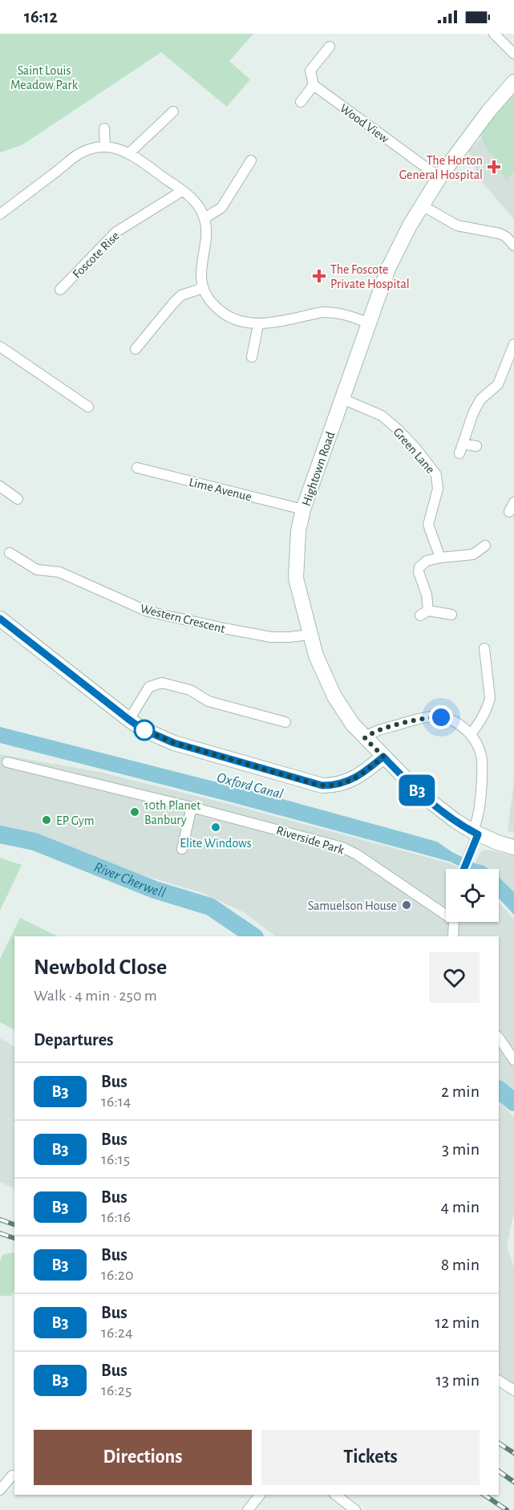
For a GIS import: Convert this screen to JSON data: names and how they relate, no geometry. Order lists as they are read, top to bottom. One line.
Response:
{"streets":{"street":["Wood View","Foscote Rise","Green Lane","Hightown Road","Lime Avenue","Western Crescent","Riverside Park"]},"crossings":[["Wood View","Hightown Road"],["Green Lane","Hightown Road"],["Hightown Road","Lime Avenue"],["Hightown Road","Western Crescent"]],"water":["Oxford Canal","River Cherwell"],"parks":["Saint Louis Meadow Park"],"places":{"health":["The Horton General Hospital","The Foscote Private Hospital"],"other":["10th Planet Banbury","EP Gym","Elite Windows","Samuelson House"]},"lines":["bus line B3"],"page":{"status":"16:12","on_map":"B3","heading":[["Newbold Close","Walk · 4 min · 250 m"],"Departures"],"list":[{"mark":"B3","name":"Bus","note":"16:14","value":"2 min"},{"mark":"B3","name":"Bus","note":"16:15","value":"3 min"},{"mark":"B3","name":"Bus","note":"16:16","value":"4 min"},{"mark":"B3","name":"Bus","note":"16:20","value":"8 min"},{"mark":"B3","name":"Bus","note":"16:24","value":"12 min"},{"mark":"B3","name":"Bus","note":"16:25","value":"13 min"}],"buttons":["Directions","Tickets"]}}
